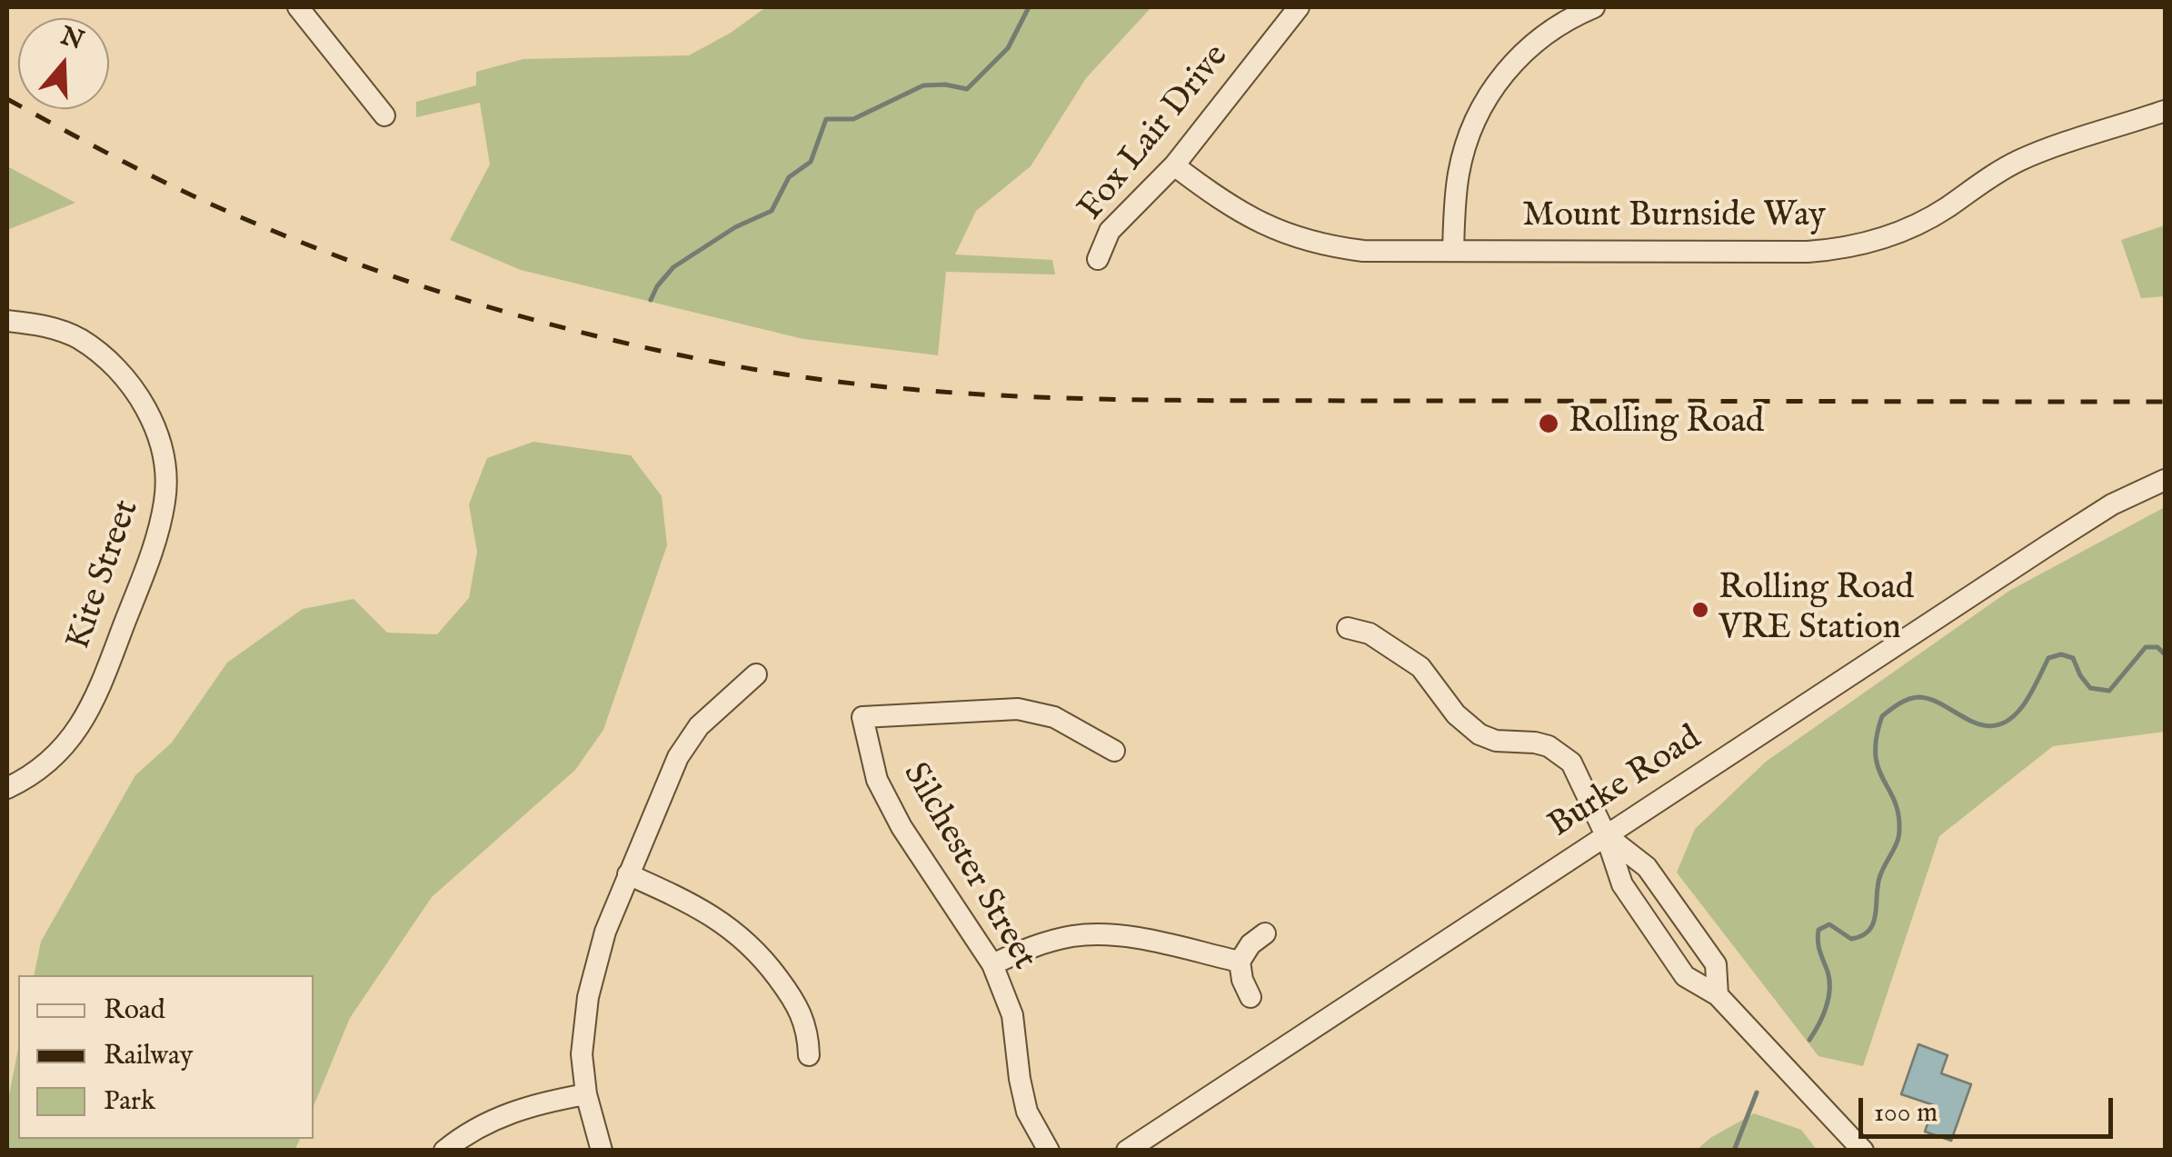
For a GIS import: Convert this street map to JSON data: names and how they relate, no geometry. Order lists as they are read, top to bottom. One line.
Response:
{"streets":{"street":["Fox Lair Drive","Mount Burnside Way","Kite Street","Burke Road","Silchester Street"]},"crossings":[["Fox Lair Drive","Mount Burnside Way"]],"places":["Rolling Road","Rolling Road VRE Station"],"legend":["Road","Railway","Park"],"scale_bar":"100 m","north":"top"}
